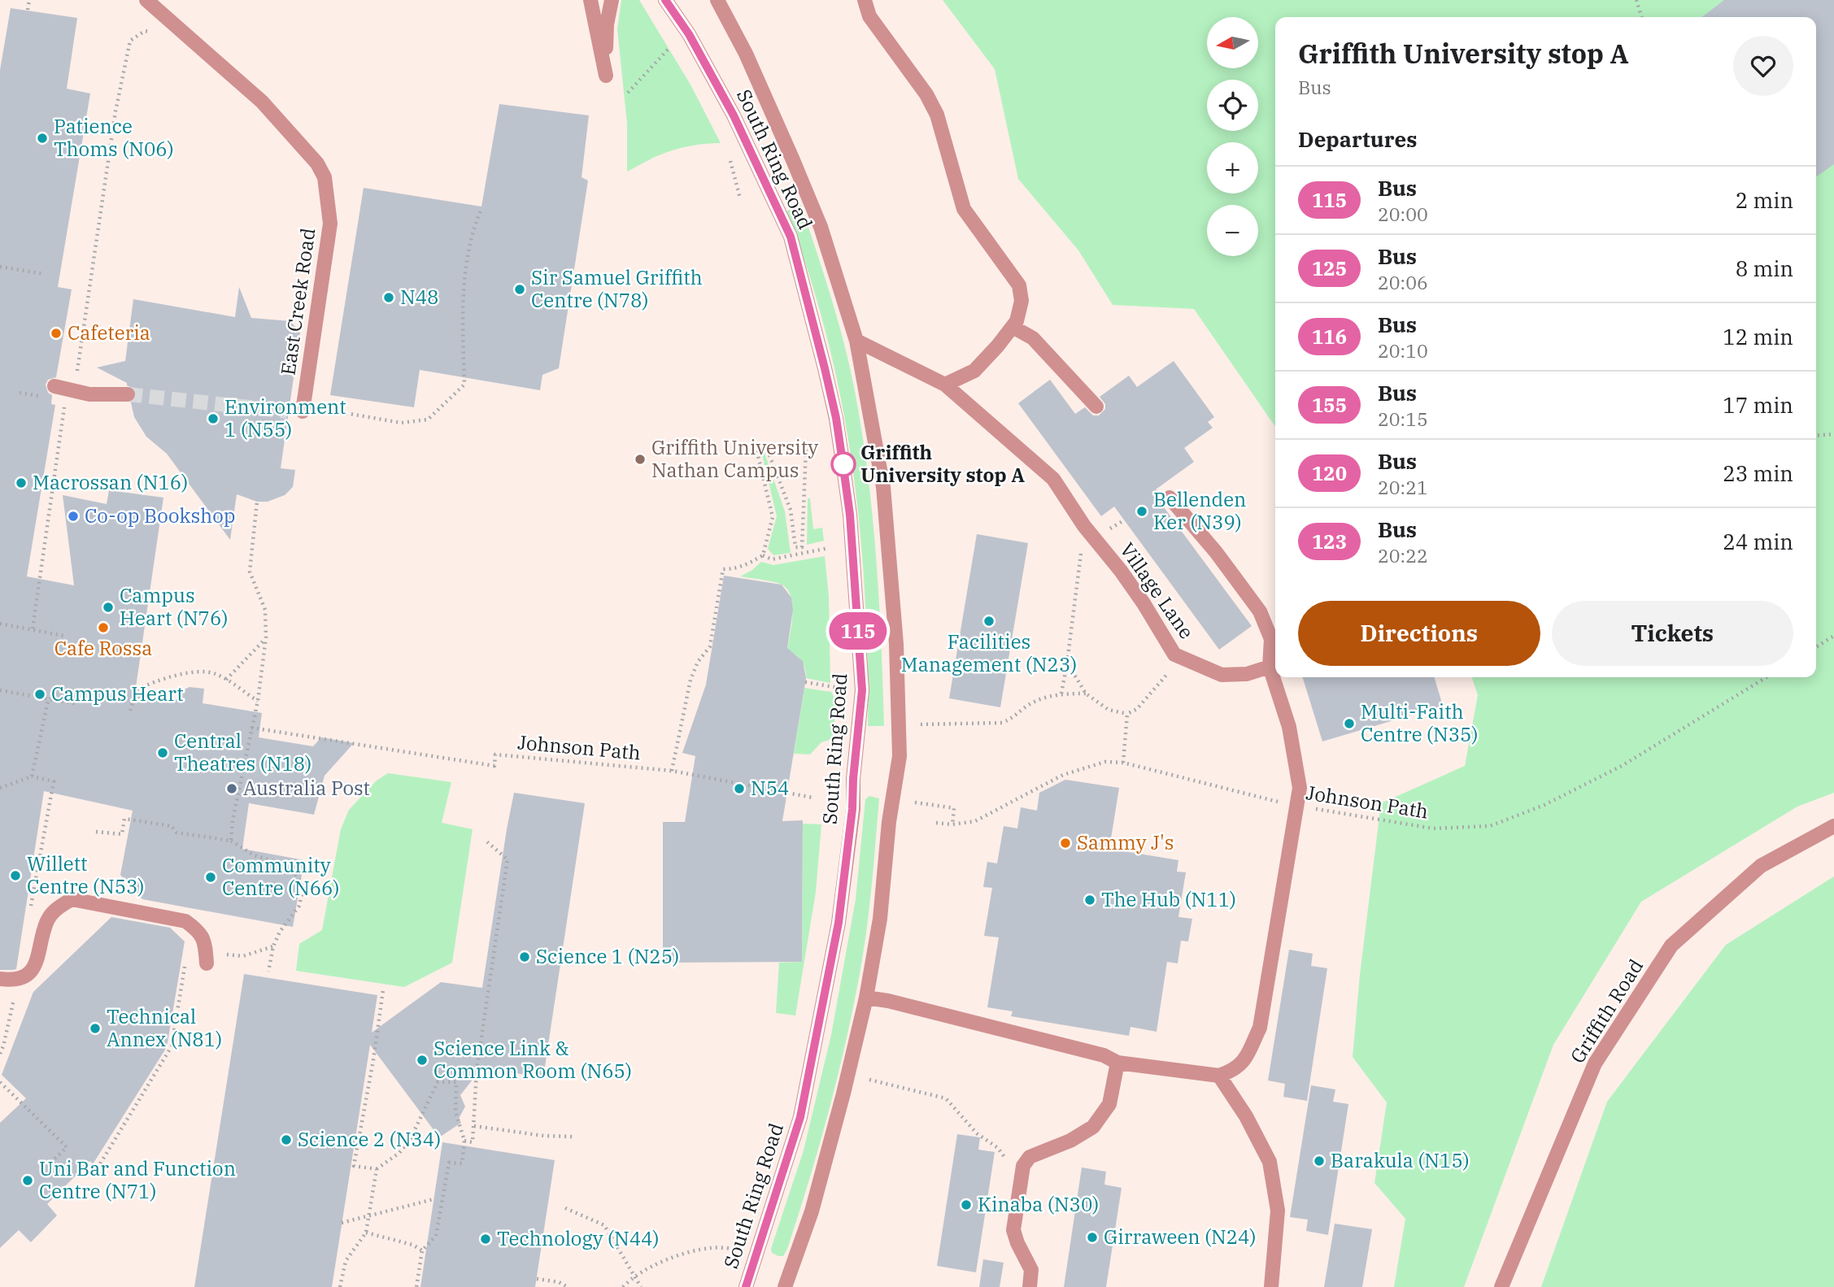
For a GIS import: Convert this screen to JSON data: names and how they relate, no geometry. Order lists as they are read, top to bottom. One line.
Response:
{"streets":{"street":["South Ring Road","East Creek Road","Village Lane","Griffith Road"],"path":["Johnson Path"]},"crossings":[["South Ring Road","Village Lane"]],"places":["Patience Thoms (N06)","Sir Samuel Griffith Centre (N78)","N48","Cafeteria","Environment 1 (N55)","Griffith University Nathan Campus","Griffith University stop A","Macrossan (N16)","Bellenden Ker (N39)","Co-op Bookshop","Campus Heart (N76)","Facilities Management (N23)","Cafe Rossa","Campus Heart","Multi-Faith Centre (N35)","Central Theatres (N18)","Australia Post","N54","Sammy J's","Willett Centre (N53)","Community Centre (N66)","The Hub (N11)","Science 1 (N25)","Technical Annex (N81)","Science Link & Common Room (N65)","Science 2 (N34)","Barakula (N15)","Uni Bar and Function Centre (N71)","Kinaba (N30)","Girraween (N24)","Technology (N44)"],"lines":["bus line 115"],"north":"left","page":{"on_map":"115","map_buttons":["+","−"],"heading":[["Griffith University stop A","Bus"],"Departures"],"list":[{"mark":"115","name":"Bus","note":"20:00","value":"2 min"},{"mark":"125","name":"Bus","note":"20:06","value":"8 min"},{"mark":"116","name":"Bus","note":"20:10","value":"12 min"},{"mark":"155","name":"Bus","note":"20:15","value":"17 min"},{"mark":"120","name":"Bus","note":"20:21","value":"23 min"},{"mark":"123","name":"Bus","note":"20:22","value":"24 min"}],"buttons":["Directions","Tickets"]}}
